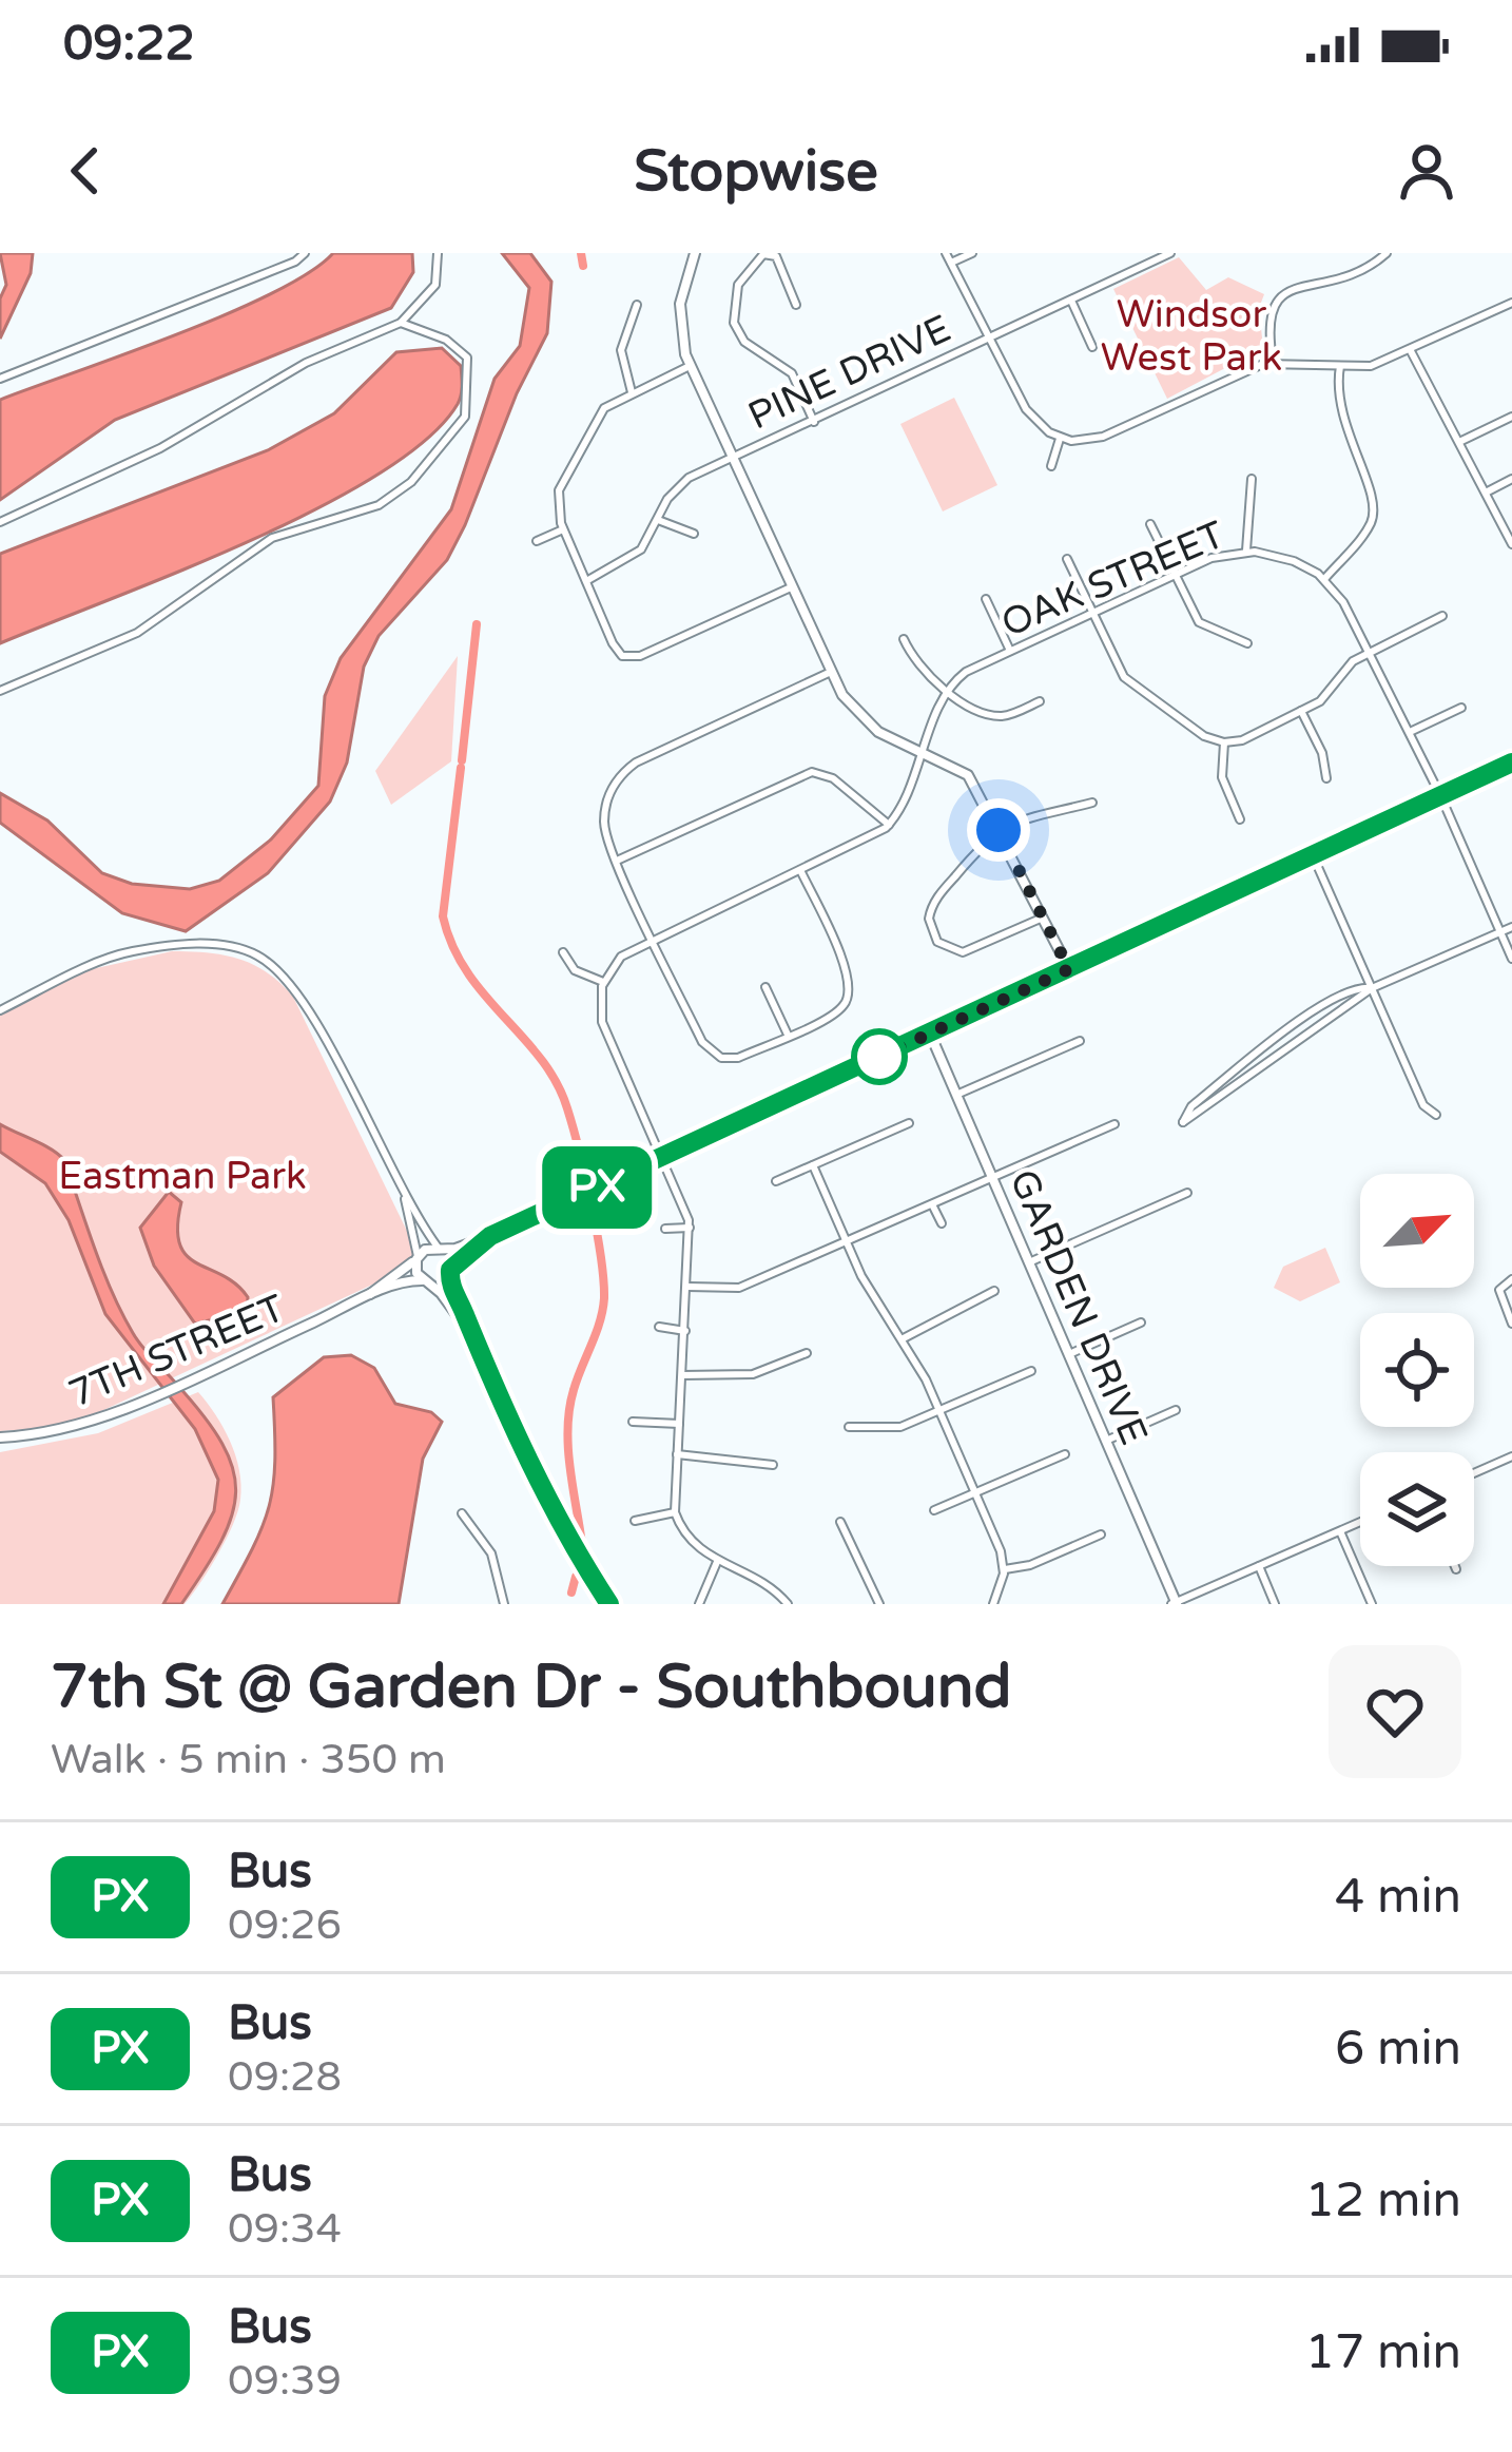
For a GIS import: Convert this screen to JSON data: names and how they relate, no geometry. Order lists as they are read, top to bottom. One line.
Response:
{"streets":{"street":["PINE DRIVE","OAK STREET","GARDEN DRIVE","7TH STREET"]},"parks":["Windsor West Park","Eastman Park"],"lines":["bus line PX"],"north":"top right","page":{"status":"09:22","header":"Stopwise","on_map":"PX","heading":["7th St @ Garden Dr - Southbound","Walk · 5 min · 350 m"],"list":[{"mark":"PX","name":"Bus","note":"09:26","value":"4 min"},{"mark":"PX","name":"Bus","note":"09:28","value":"6 min"},{"mark":"PX","name":"Bus","note":"09:34","value":"12 min"},{"mark":"PX","name":"Bus","note":"09:39","value":"17 min"}]}}
